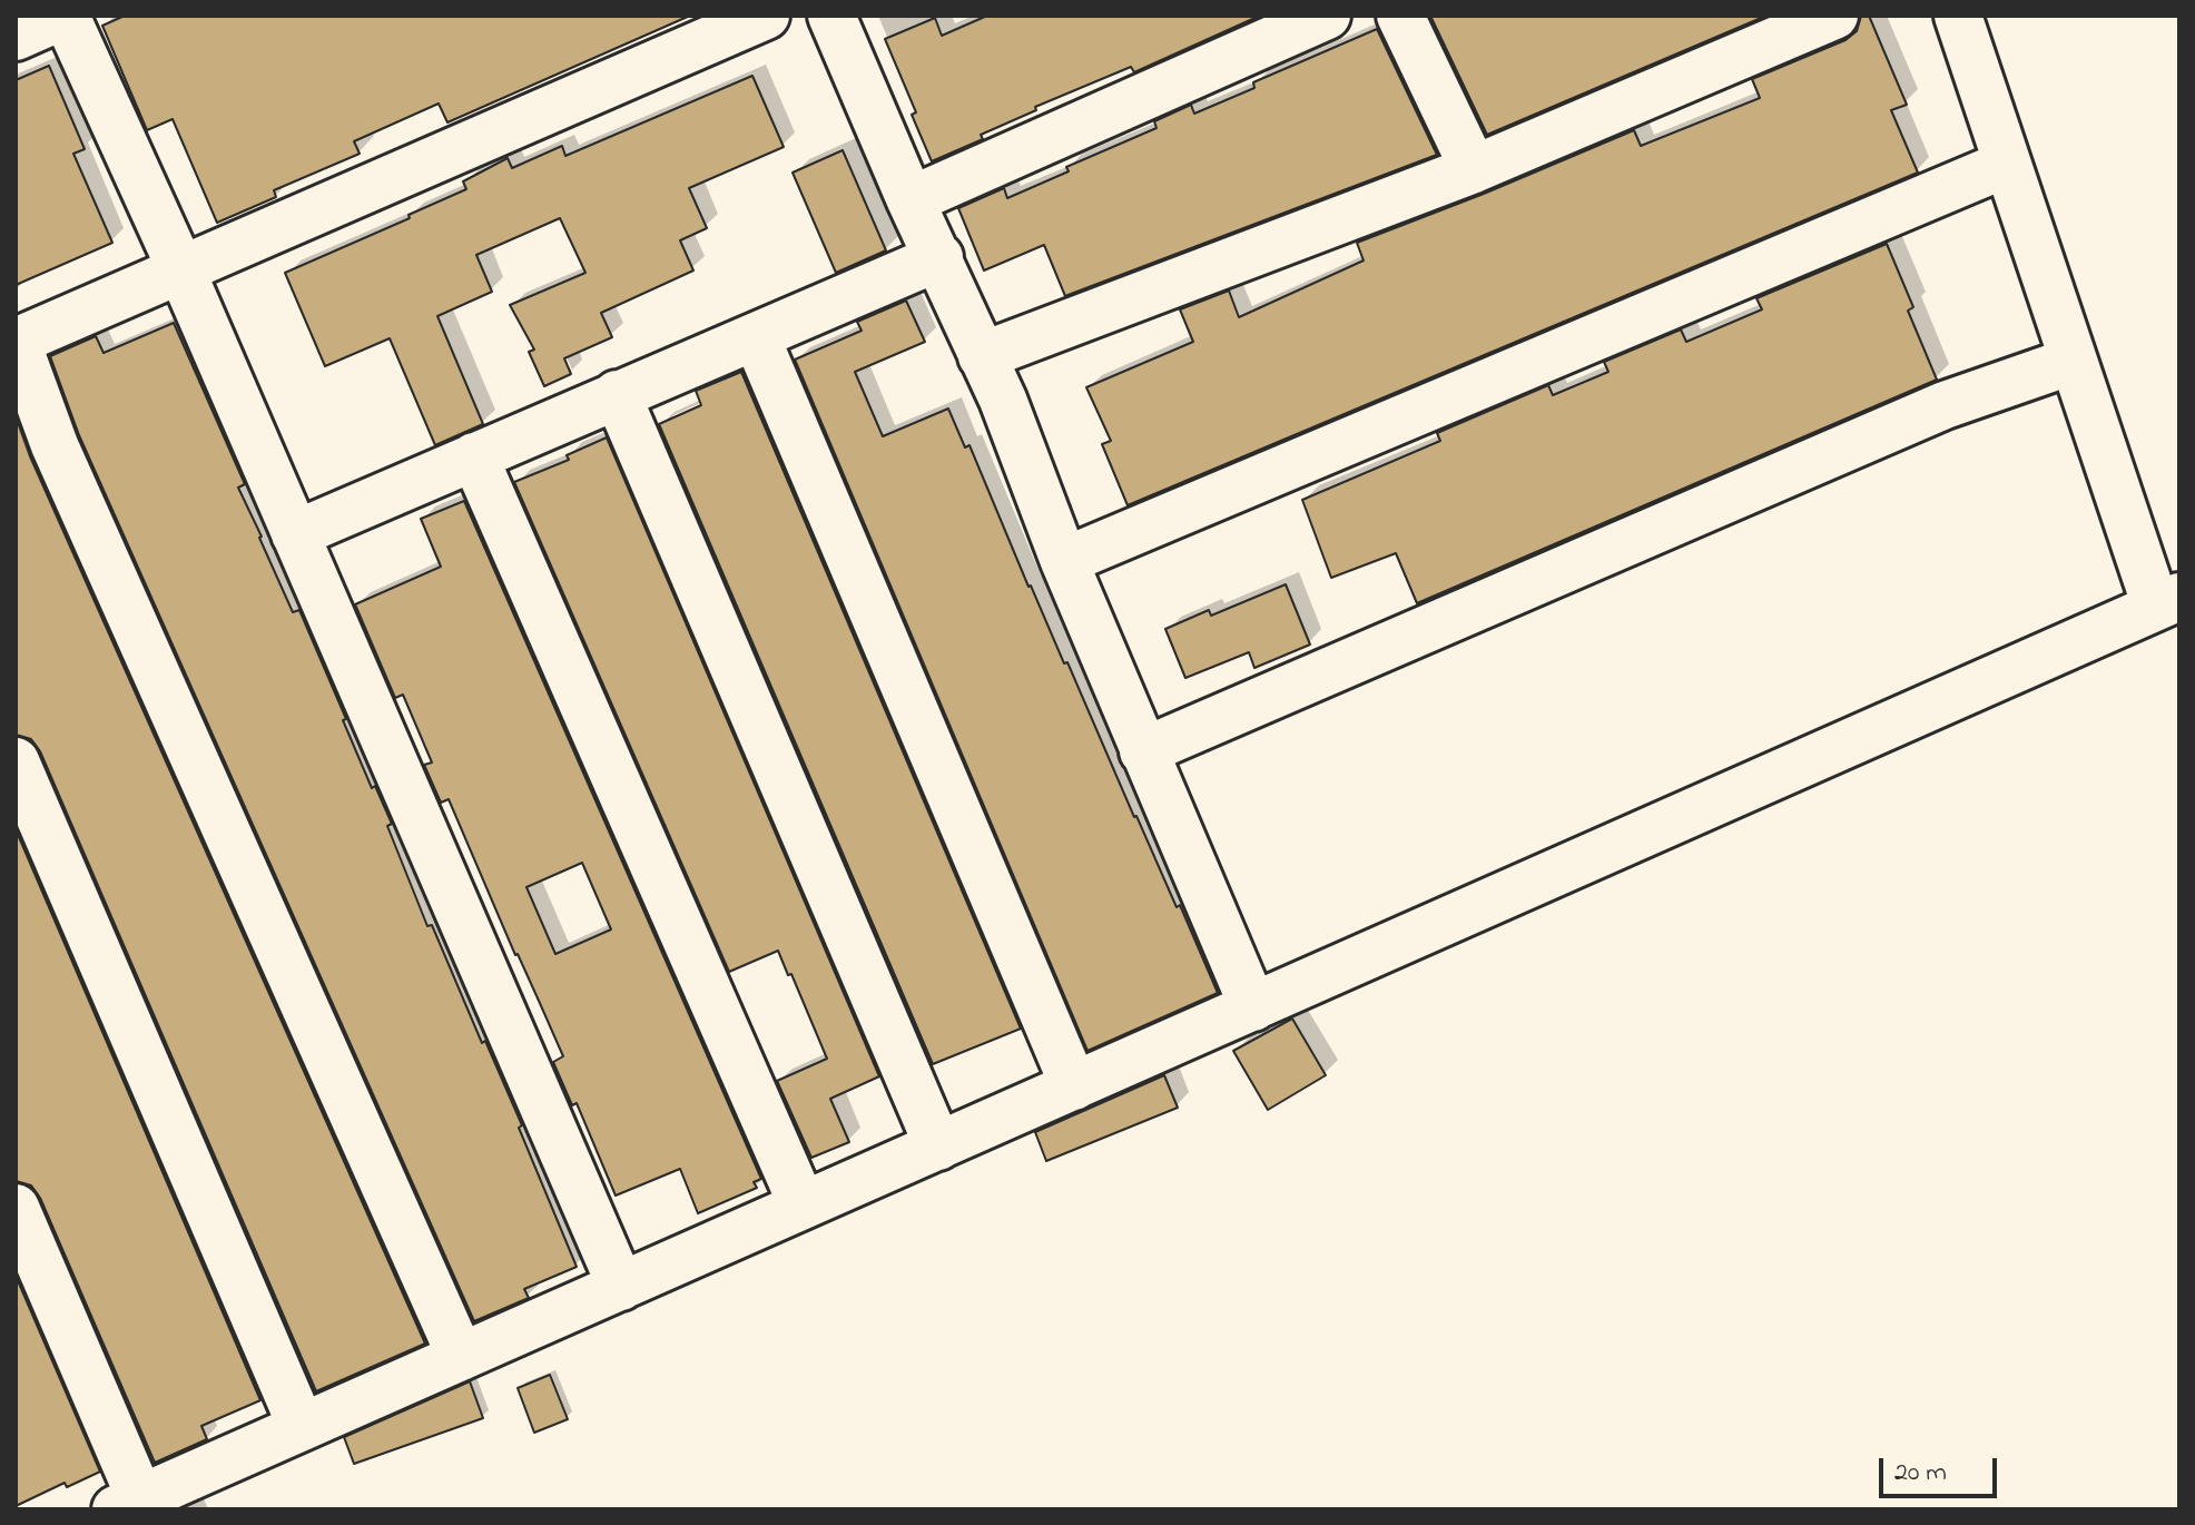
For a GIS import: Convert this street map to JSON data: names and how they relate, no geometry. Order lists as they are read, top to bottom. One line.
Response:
{"scale_bar":"20 m"}
